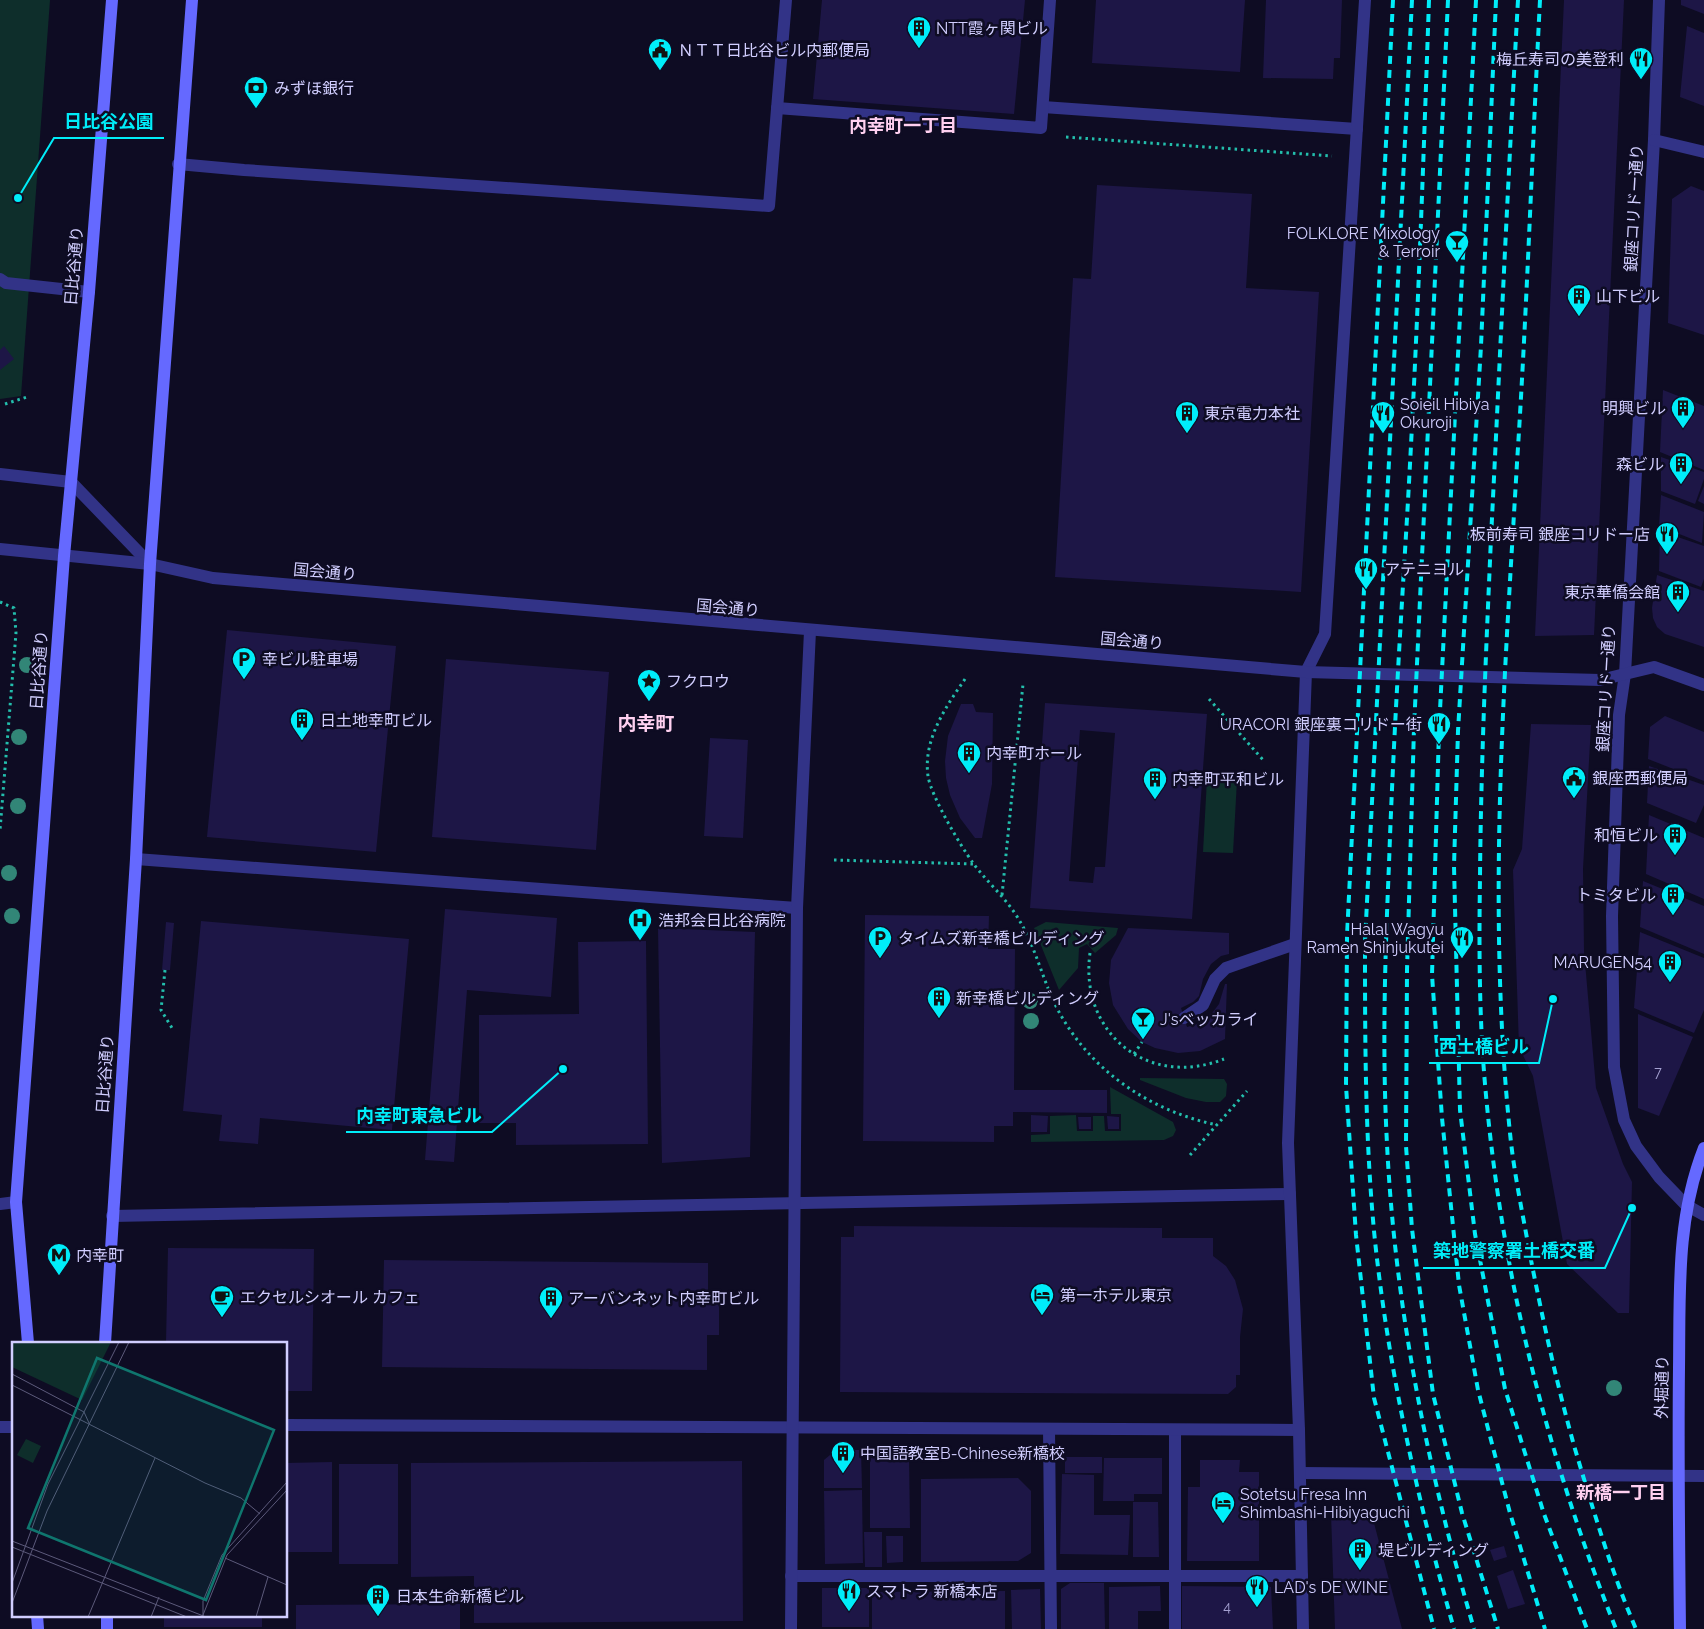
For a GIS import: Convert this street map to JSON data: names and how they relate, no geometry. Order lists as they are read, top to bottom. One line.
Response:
{"streets":{"main road":["日比谷通り","外堀通り"],"street":["銀座コリドー通り","国会通り"]},"crossings":[["銀座コリドー通り","国会通り"],["銀座コリドー通り","外堀通り"],["日比谷通り","国会通り"]],"districts":["内幸町一丁目","内幸町","新橋一丁目"],"places":{"building":["NTT霞ヶ関ビル","山下ビル","明興ビル","東京電力本社","森ビル","東京華僑会館","日土地幸町ビル","内幸町ホール","内幸町平和ビル","和恒ビル","トミタビル","MARUGEN54","新幸橋ビルディング","アーバンネット内幸町ビル","中国語教室B-Chinese新橋校","堤ビルディング","日本生命新橋ビル"],"public building":["ＮＴＴ日比谷ビル内郵便局","銀座西郵便局"],"restaurant":["梅丘寿司の美登利","Soieil Hibiya Okuroji","板前寿司 銀座コリドー店","アテニヨル","URACORI 銀座裏コリドー街","Halal Wagyu Ramen Shinjukutei","LAD's DE WINE","スマトラ 新橋本店"],"bank":["みずほ銀行"],"other":["日比谷公園","西土橋ビル","内幸町東急ビル","築地警察署土橋交番"],"bar":["FOLKLORE Mixology & Terroir","J'sベッカライ"],"parking":["幸ビル駐車場","タイムズ新幸橋ビルディング"],"place":["フクロウ"],"hospital":["浩邦会日比谷病院"],"metro station":["内幸町"],"hotel":["第一ホテル東京","Sotetsu Fresa Inn Shimbashi-Hibiyaguchi"],"cafe":["エクセルシオール カフェ"]},"house_numbers":["7","4"]}
